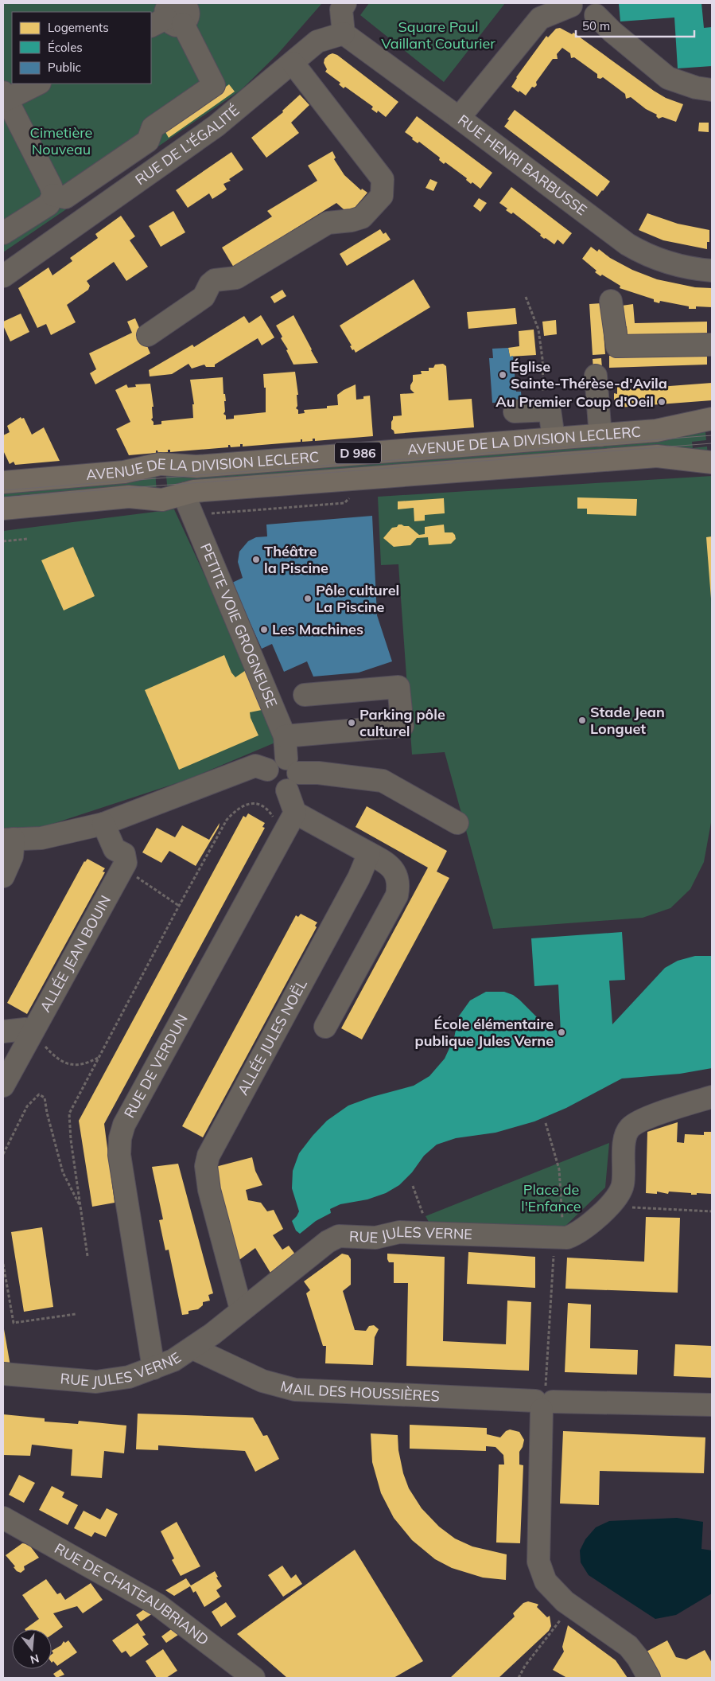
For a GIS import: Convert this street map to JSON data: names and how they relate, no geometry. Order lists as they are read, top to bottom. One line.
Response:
{"streets":{"main road":["AVENUE DE LA DIVISION LECLERC","D 986"],"street":["RUE DE L'ÉGALITÉ","RUE HENRI BARBUSSE","PETITE VOIE GROGNEUSE","ALLÉE JEAN BOUIN","ALLÉE JULES NOËL","RUE DE VERDUN","RUE JULES VERNE","MAIL DES HOUSSIÈRES","RUE DE CHATEAUBRIAND"]},"crossings":[["RUE DE L'ÉGALITÉ","RUE HENRI BARBUSSE"],["AVENUE DE LA DIVISION LECLERC","PETITE VOIE GROGNEUSE"],["ALLÉE JULES NOËL","RUE JULES VERNE"],["RUE DE VERDUN","RUE JULES VERNE"],["RUE JULES VERNE","MAIL DES HOUSSIÈRES"]],"parks":["Square Paul Vaillant Couturier","Cimetière Nouveau","Place de l'Enfance"],"places":["Église Sainte-Thérèse-d'Avila","Au Premier Coup d'Oeil","Théâtre la Piscine","Pôle culturel La Piscine","Les Machines","Stade Jean Longuet","Parking pôle culturel","École élémentaire publique Jules Verne"],"legend":["Logements","Écoles","Public"],"scale_bar":"50 m","north":"bottom"}
